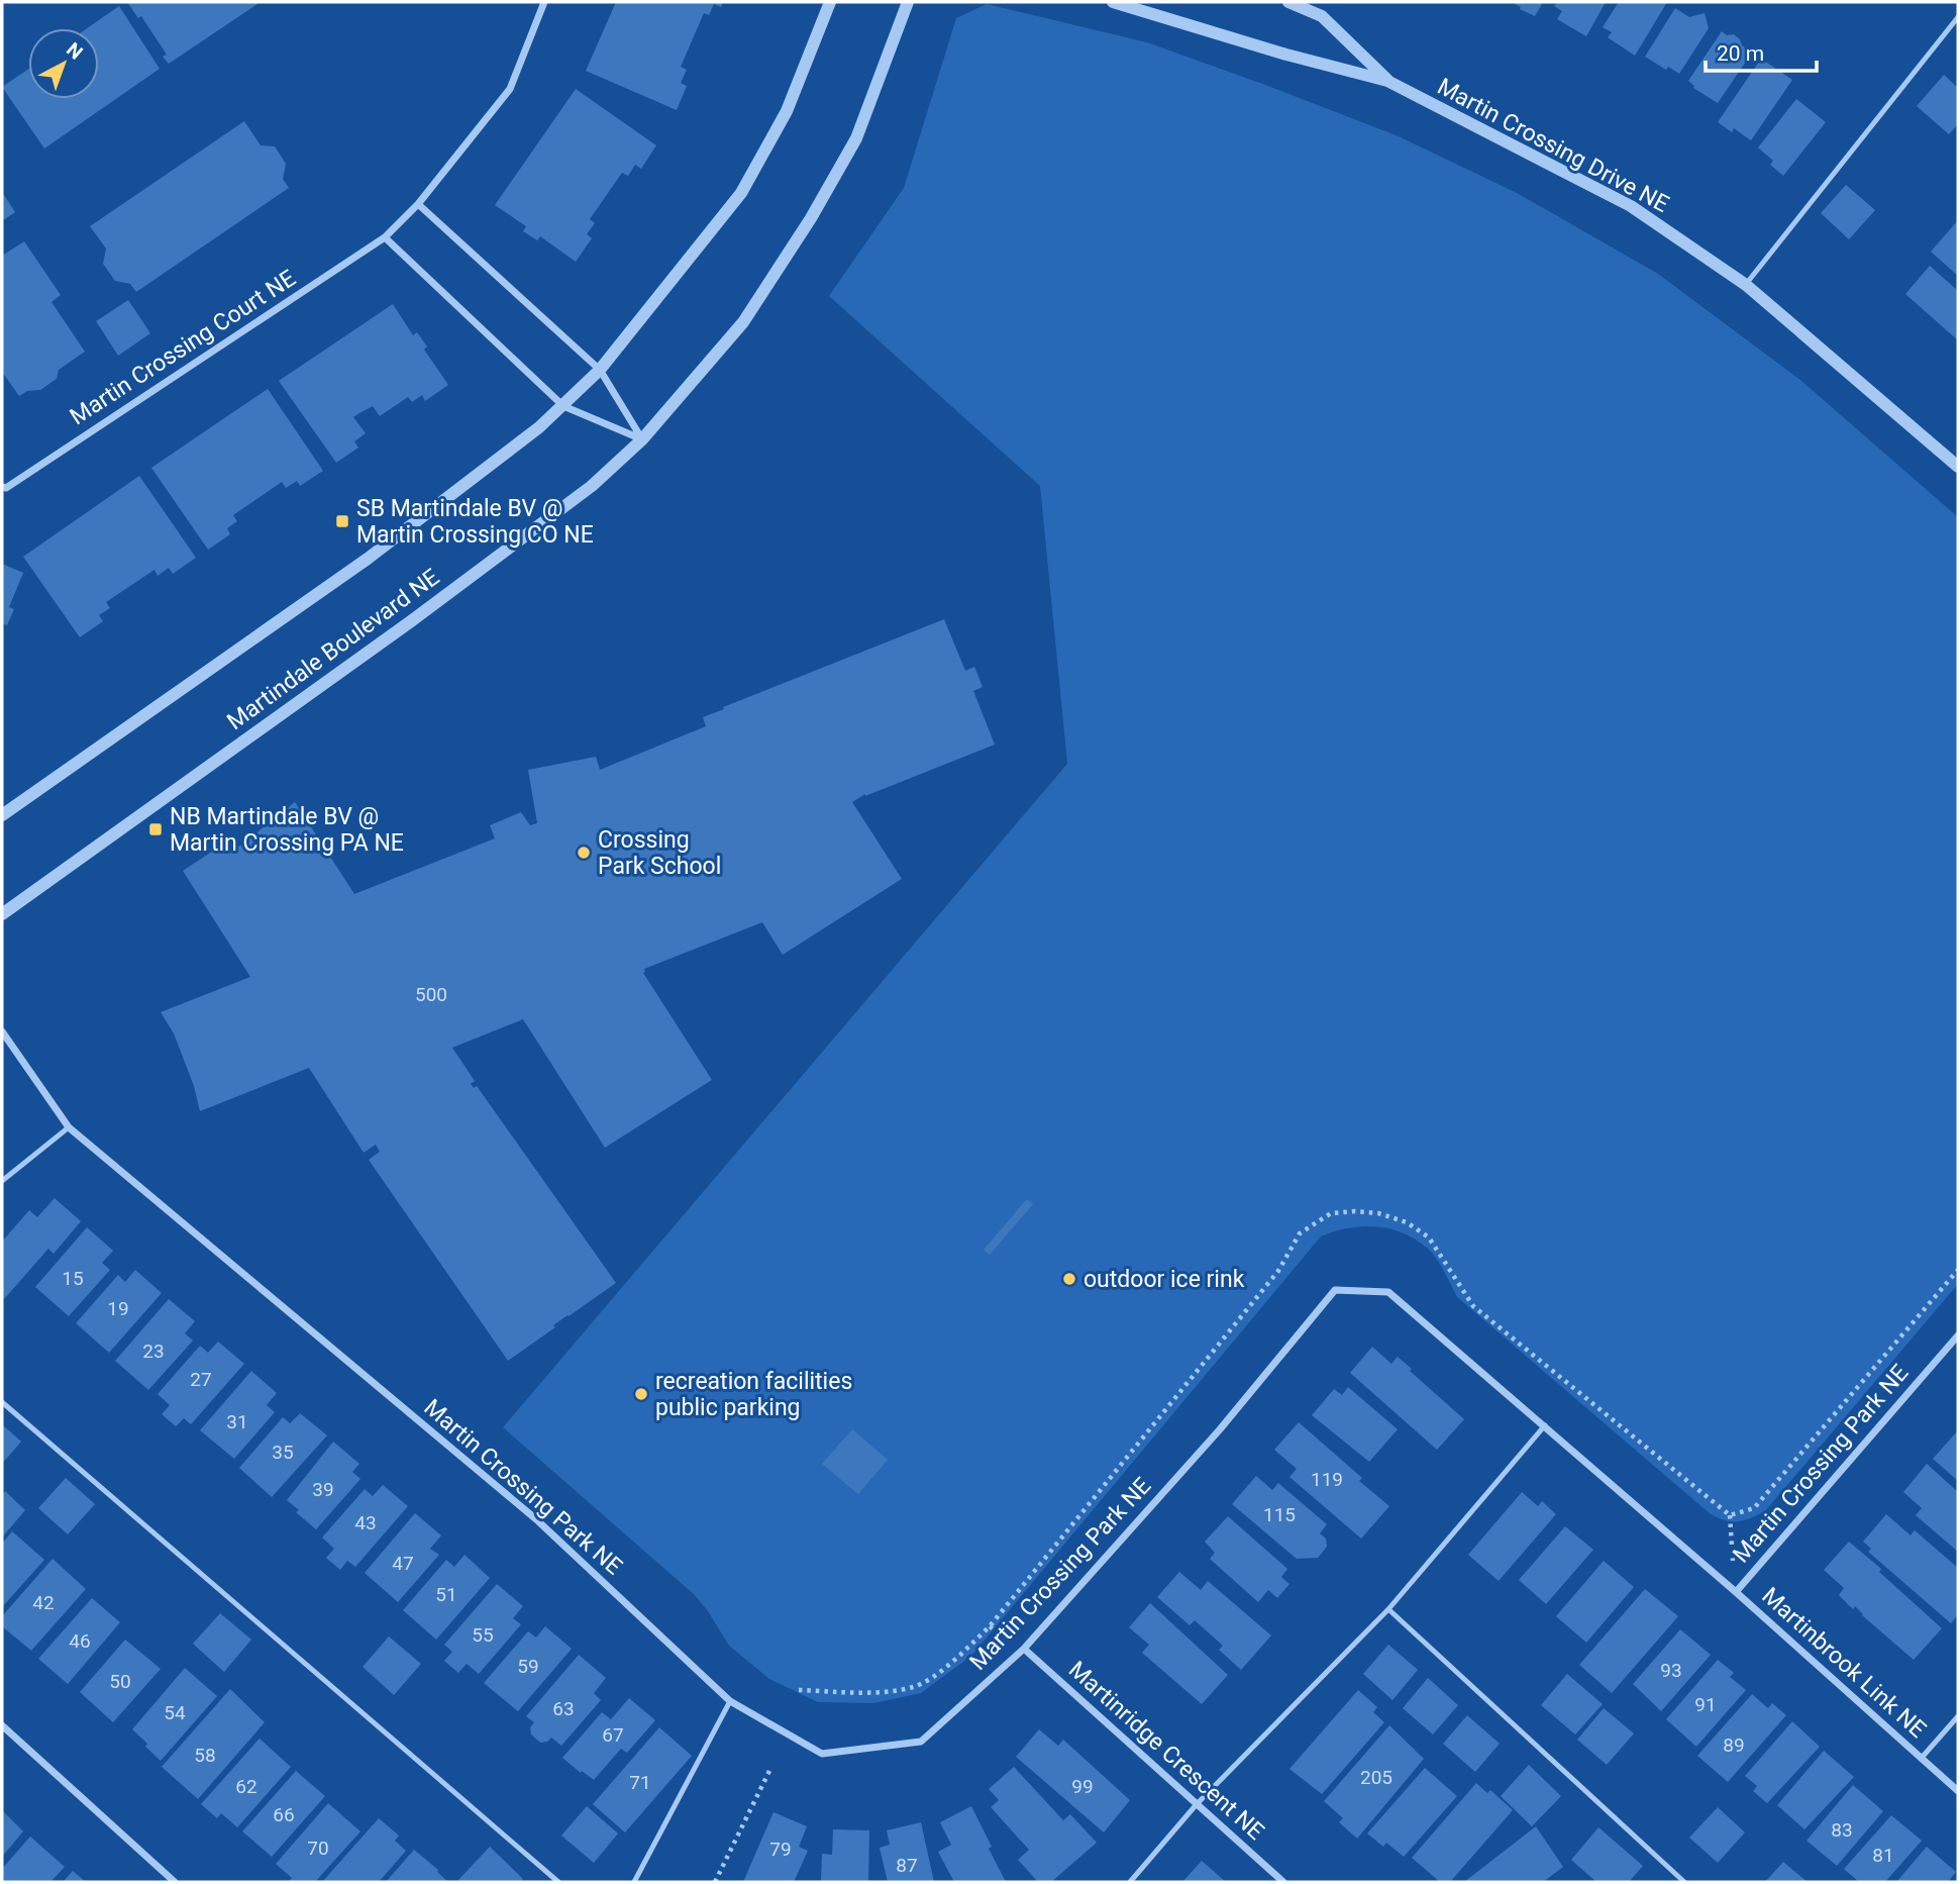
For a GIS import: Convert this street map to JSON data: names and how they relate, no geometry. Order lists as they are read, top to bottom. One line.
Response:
{"streets":{"street":["Martin Crossing Drive NE","Martin Crossing Court NE","Martindale Boulevard NE","Martin Crossing Park NE","Martinbrook Link NE","Martinridge Crescent NE"]},"crossings":[["Martin Crossing Park NE","Martinbrook Link NE"],["Martin Crossing Park NE","Martinridge Crescent NE"]],"places":{"transit":["SB Martindale BV @ Martin Crossing CO NE","NB Martindale BV @ Martin Crossing PA NE"],"other":["Crossing Park School","outdoor ice rink","recreation facilities public parking"]},"house_numbers":["500","15","19","23","27","31","35","119","39","115","43","47","51","42","55","46","59","93","50","91","63","54","67","89","58","205","71","62","99","66","83","70","79","81","87"],"scale_bar":"20 m","north":"top right"}
